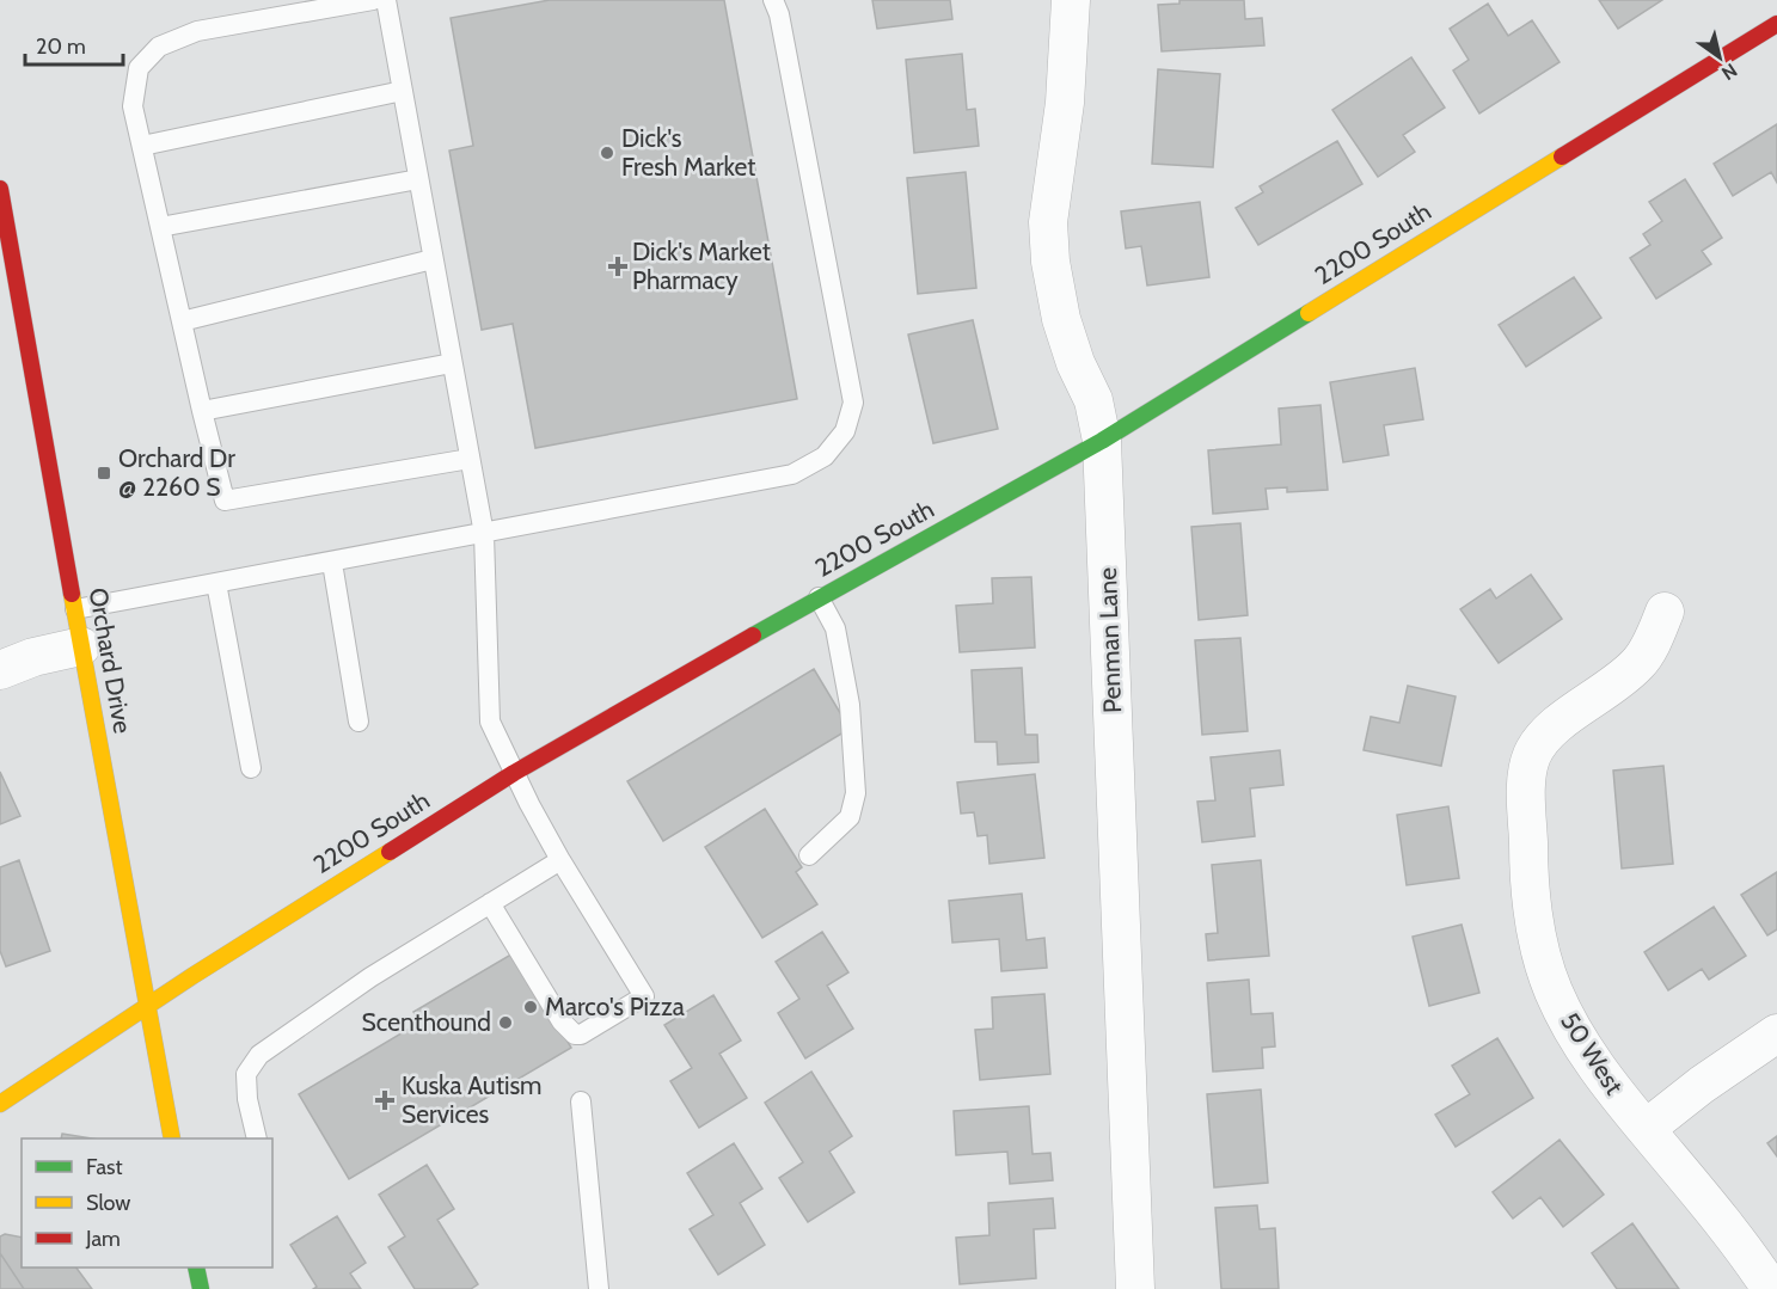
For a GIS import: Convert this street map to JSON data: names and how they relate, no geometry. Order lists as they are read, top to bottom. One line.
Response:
{"streets":{"street":["2200 South","Penman Lane","Orchard Drive","50 West"]},"crossings":[["2200 South","Penman Lane"],["2200 South","Orchard Drive"]],"places":{"other":["Dick's Fresh Market","Marco's Pizza","Scenthound"],"health":["Dick's Market Pharmacy","Kuska Autism Services"],"transit":["Orchard Dr @ 2260 S"]},"legend":["Fast","Slow","Jam"],"scale_bar":"20 m","north":"bottom right"}
